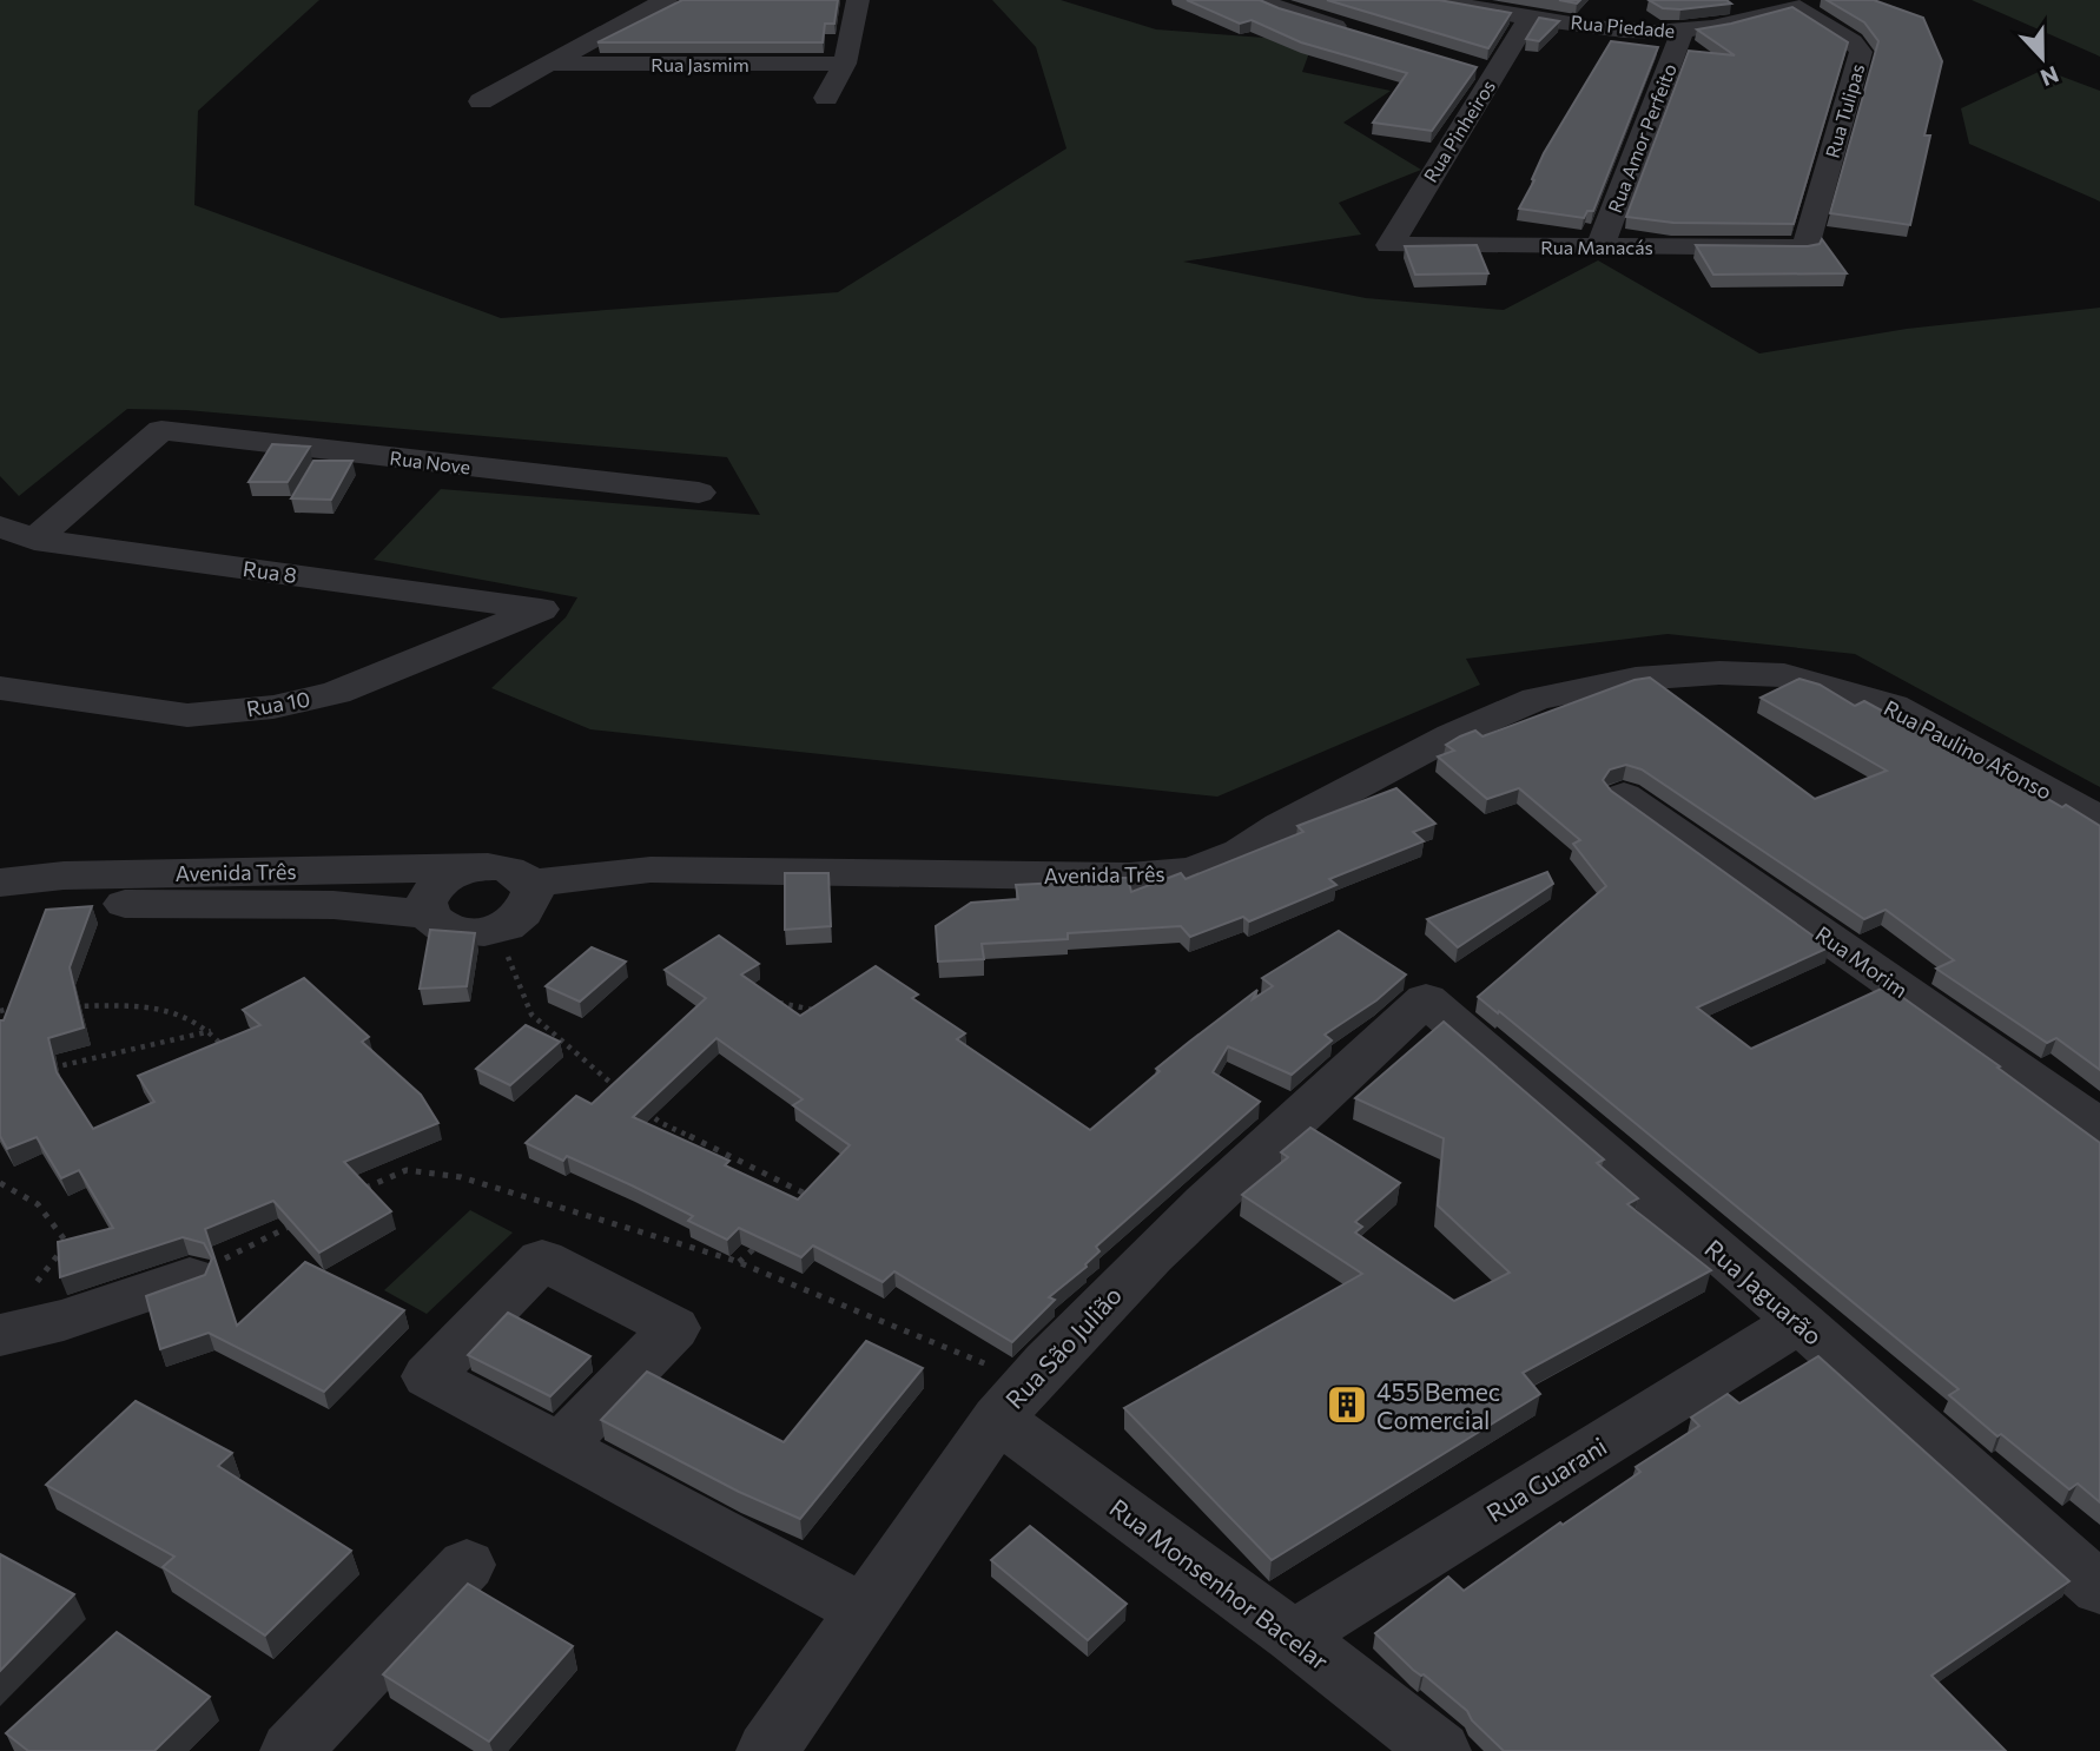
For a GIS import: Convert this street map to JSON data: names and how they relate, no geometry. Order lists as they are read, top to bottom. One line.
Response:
{"streets":{"street":["Rua Piedade","Rua Jasmim","Rua Tulipas","Rua Pinheiros","Rua Amor Perfeito","Rua Manacás","Rua Nove","Rua 8","Rua 10","Rua Paulino Afonso","Avenida Três","Rua Morim","Rua Jaguarão","Rua São Julião","Rua Guarani","Rua Monsenhor Bacelar"]},"crossings":[["Rua Piedade","Rua Tulipas"],["Rua Piedade","Rua Pinheiros"],["Rua Piedade","Rua Amor Perfeito"],["Rua Tulipas","Rua Manacás"],["Rua Pinheiros","Rua Manacás"],["Rua Amor Perfeito","Rua Manacás"],["Rua Nove","Rua 8"],["Rua 8","Rua 10"],["Rua Paulino Afonso","Avenida Três"],["Rua Jaguarão","Rua São Julião"],["Rua Jaguarão","Rua Guarani"],["Rua São Julião","Rua Monsenhor Bacelar"],["Rua Guarani","Rua Monsenhor Bacelar"]],"places":{"building":["455 Bemec Comercial"]},"north":"bottom"}
